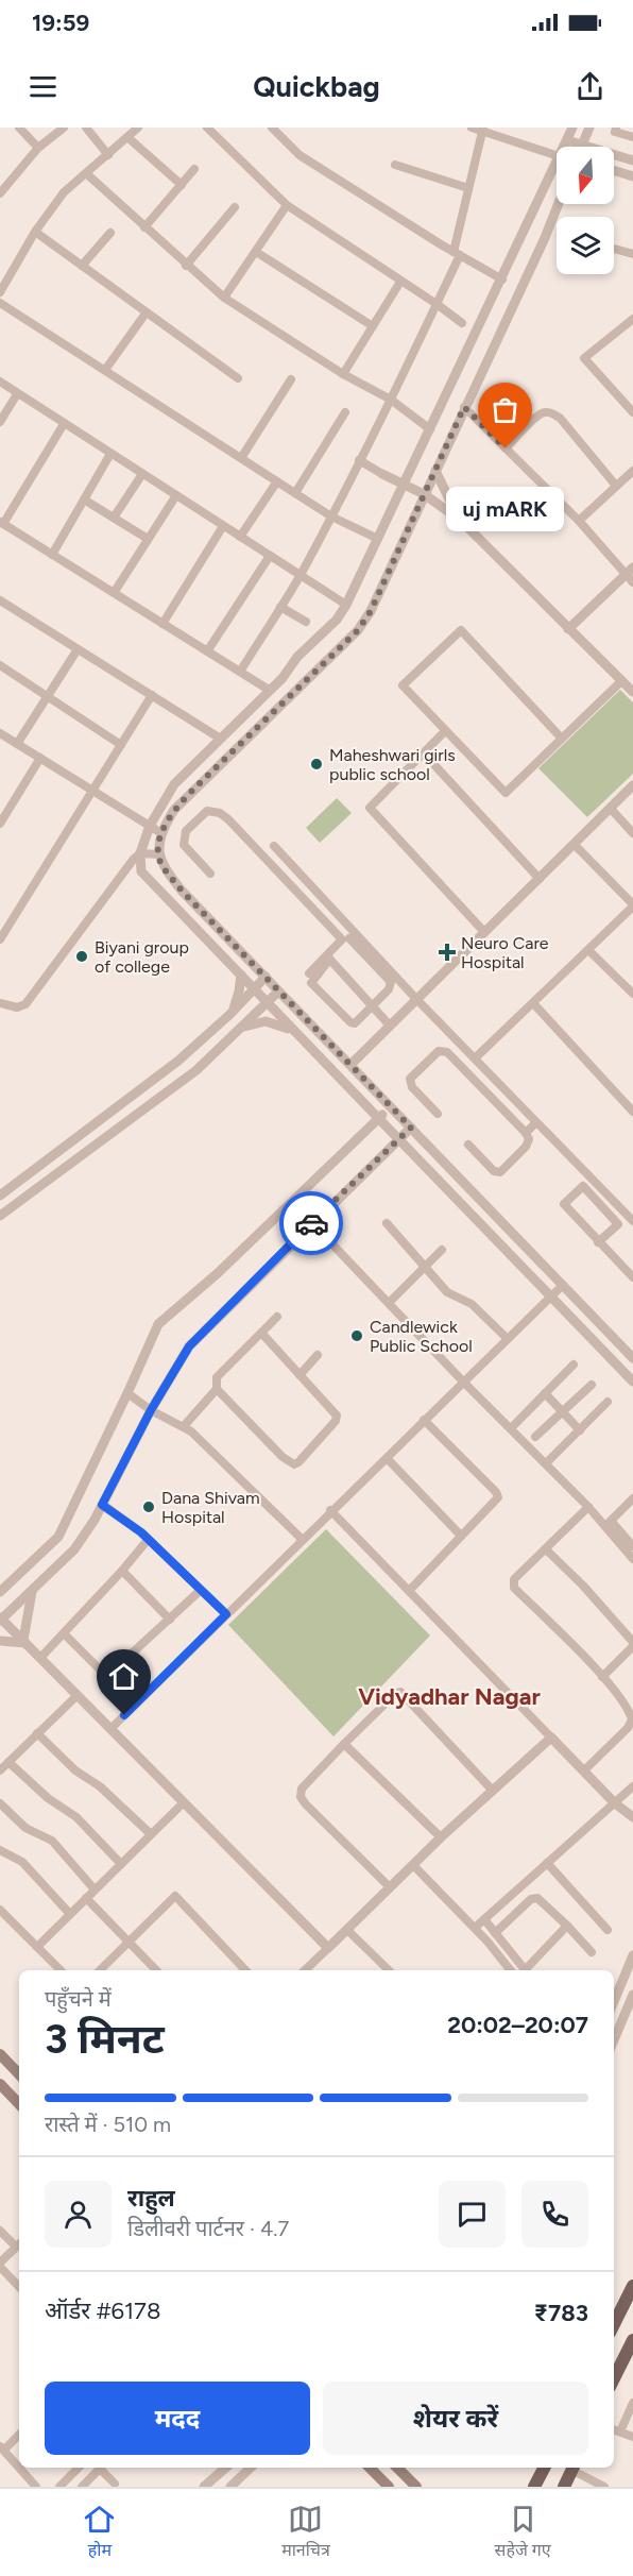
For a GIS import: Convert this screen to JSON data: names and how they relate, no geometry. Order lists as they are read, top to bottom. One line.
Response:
{"districts":["Vidyadhar Nagar"],"places":{"other":["uj mARK","Maheshwari girls public school","Biyani group of college","Candlewick Public School","Dana Shivam Hospital"],"health":["Neuro Care Hospital"]},"north":"bottom","page":{"status":"19:59","header":"Quickbag","bubble":"uj mARK","heading":["3 मिनट","पहुँचने में","20:02–20:07"],"panel":["राहुल","डिलीवरी पार्टनर · 4.7","ऑर्डर #6178","₹783"],"bar":"रास्ते में · 510 m","buttons":["मदद","शेयर करें"],"tabs":["होम","मानचित्र","सहेजे गए"]}}
